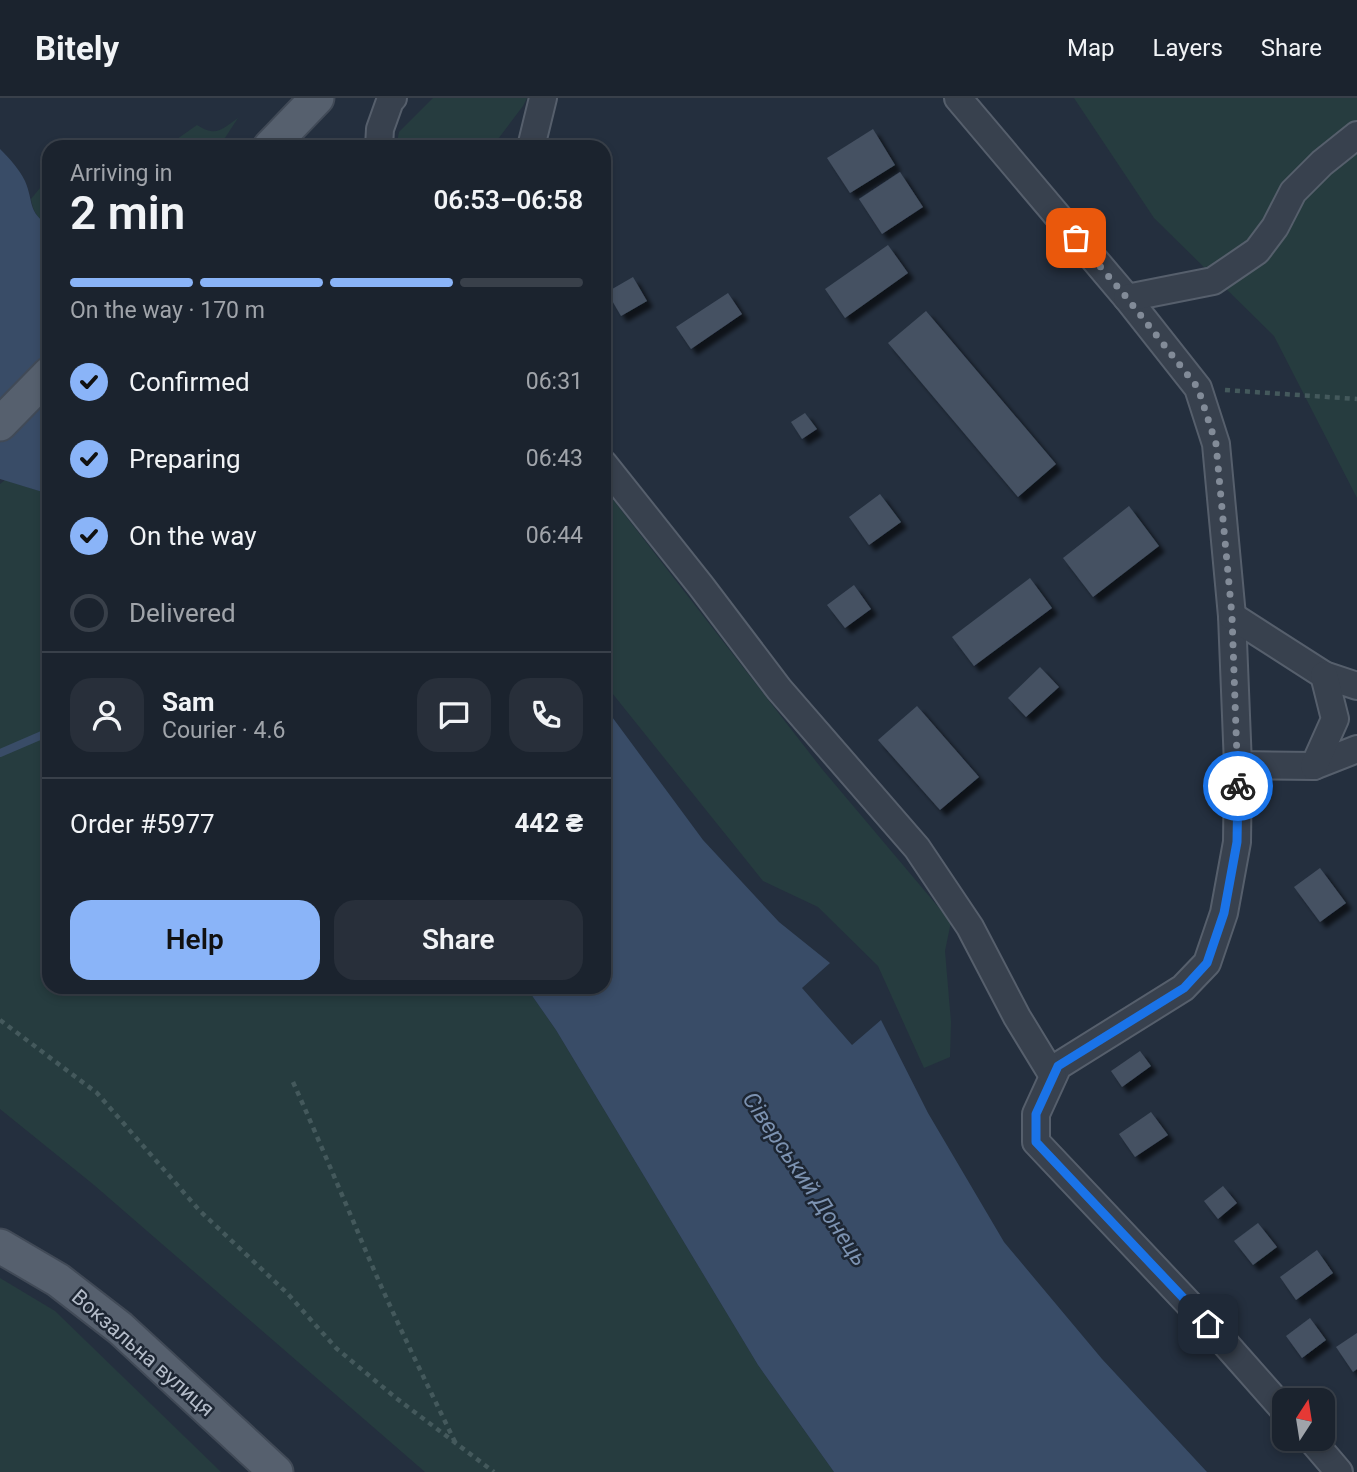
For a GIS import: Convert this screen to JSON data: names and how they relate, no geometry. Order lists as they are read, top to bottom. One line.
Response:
{"streets":{"main road":["Вокзальна вулиця"]},"water":["Сіверський Донець"],"north":"top","page":{"header":"Bitely","nav":["Map","Layers","Share"],"heading":["2 min","Arriving in","06:53–06:58"],"panel":["Sam","Courier · 4.6","Order #5977","442 ₴"],"bar":"On the way · 170 m","list":[["Confirmed","06:31"],["Preparing","06:43"],["On the way","06:44"],"Delivered"],"buttons":["Help","Share"]}}
